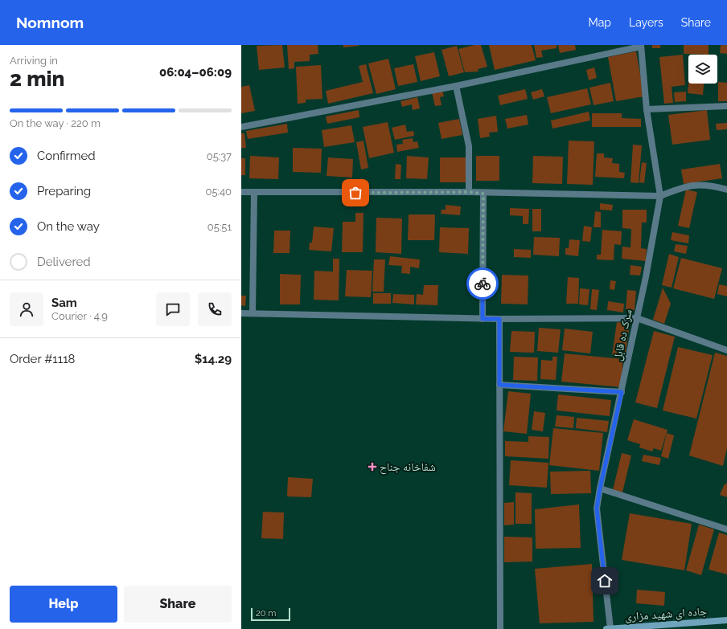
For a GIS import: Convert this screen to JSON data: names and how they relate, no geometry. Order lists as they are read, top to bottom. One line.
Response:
{"streets":{"main road":["جاده ای شهید مزاری"],"street":["سرک ده قابل"]},"crossings":[["سرک ده قابل","جاده ای شهید مزاری"]],"places":{"health":["شفاخانه جناح"]},"scale_bar":"20 m","page":{"header":"Nomnom","nav":["Map","Layers","Share"],"heading":["2 min","Arriving in","06:04–06:09"],"panel":["Sam","Courier · 4.9","Order #1118","$14.29"],"bar":"On the way · 220 m","list":[["Confirmed","05:37"],["Preparing","05:40"],["On the way","05:51"],"Delivered"],"buttons":["Help","Share"],"scale":"20 m"}}
